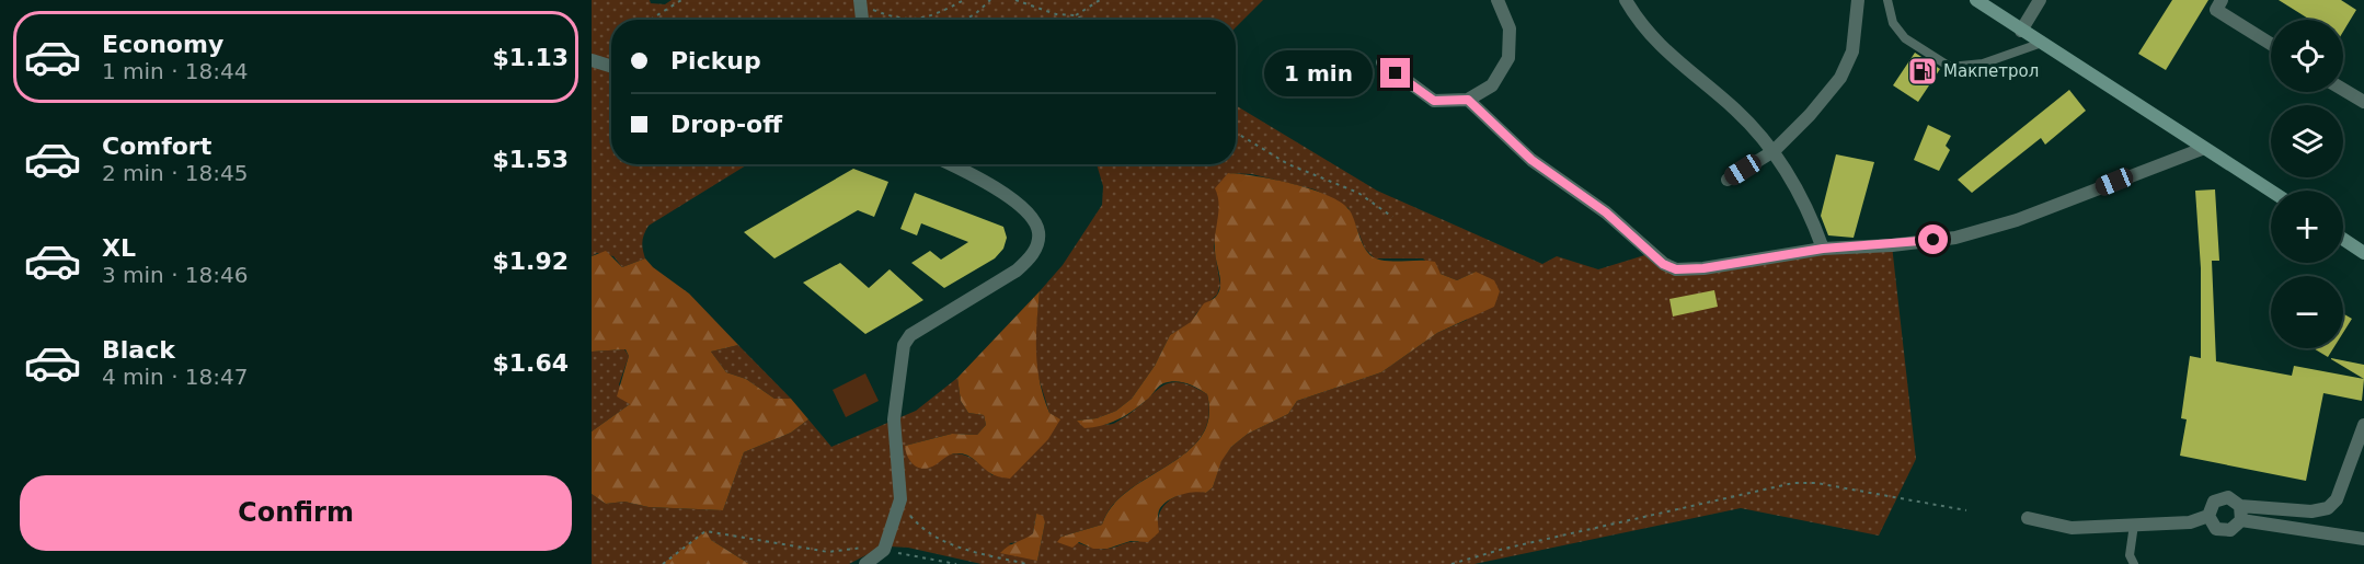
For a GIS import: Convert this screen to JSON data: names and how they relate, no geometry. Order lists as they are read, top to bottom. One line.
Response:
{"places":{"fuel station":["Макпетрол"]},"page":{"list":[{"name":"Economy","note":"1 min · 18:44","value":"$1.13"},{"name":"Comfort","note":"2 min · 18:45","value":"$1.53"},{"name":"XL","note":"3 min · 18:46","value":"$1.92"},{"name":"Black","note":"4 min · 18:47","value":"$1.64"}],"map_buttons":["+","−"],"banner":["Pickup","Drop-off"],"bubble":"1 min","buttons":"Confirm"}}
